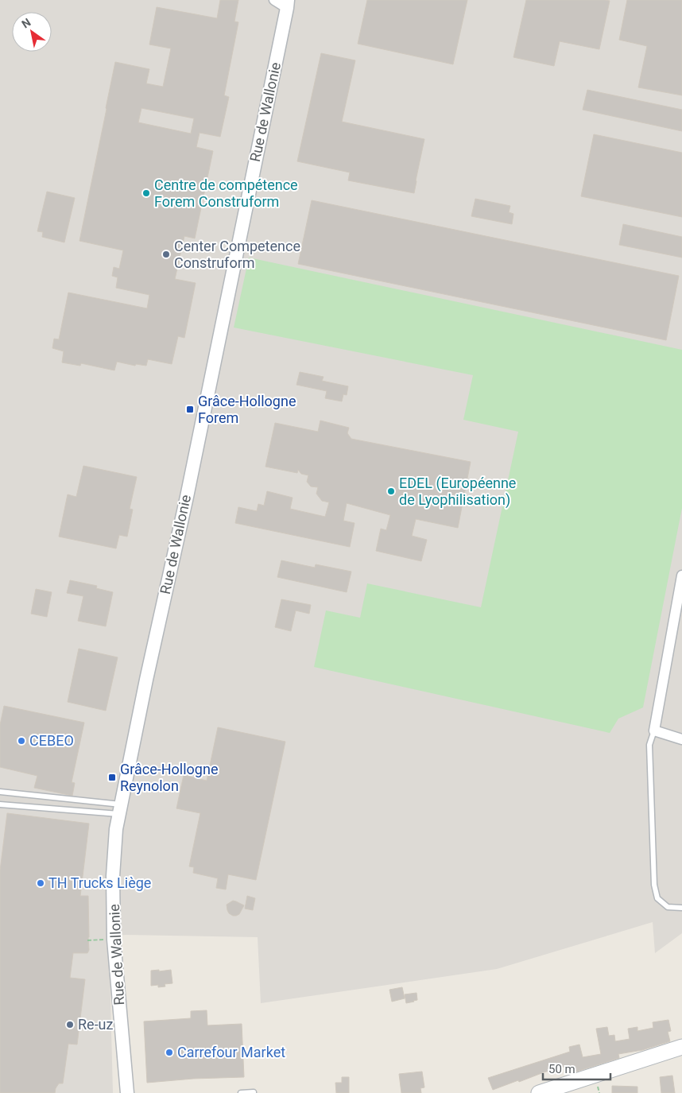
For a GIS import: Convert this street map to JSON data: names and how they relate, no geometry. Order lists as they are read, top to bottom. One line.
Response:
{"streets":{"street":["Rue de Wallonie"]},"places":{"other":["Centre de compétence Forem Construform","Center Competence Construform","EDEL (Européenne de Lyophilisation)","CEBEO","TH Trucks Liège","Re-uz","Carrefour Market"],"transit":["Grâce-Hollogne Forem","Grâce-Hollogne Reynolon"]},"scale_bar":"50 m","north":"top left"}
